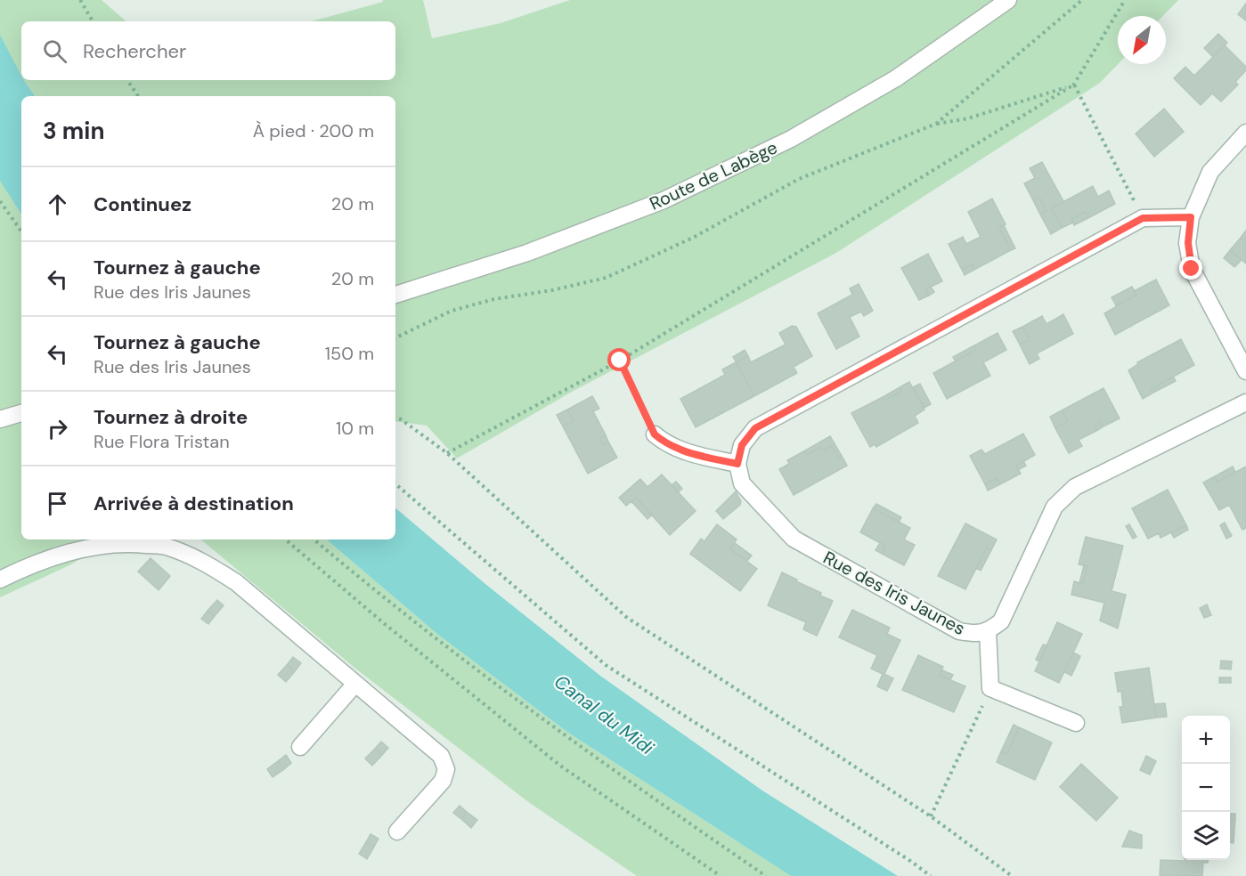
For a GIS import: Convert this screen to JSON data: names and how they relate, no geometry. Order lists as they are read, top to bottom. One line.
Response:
{"streets":{"street":["Route de Labège","Rue des Iris Jaunes"]},"water":["Canal du Midi"],"north":"bottom left","page":{"search":"Rechercher","heading":["3 min","À pied · 200 m"],"list":[["Continuez","20 m"],["Tournez à gauche","Rue des Iris Jaunes","20 m"],["Tournez à gauche","Rue des Iris Jaunes","150 m"],["Tournez à droite","Rue Flora Tristan","10 m"],"Arrivée à destination"],"map_buttons":["+","−"]}}
